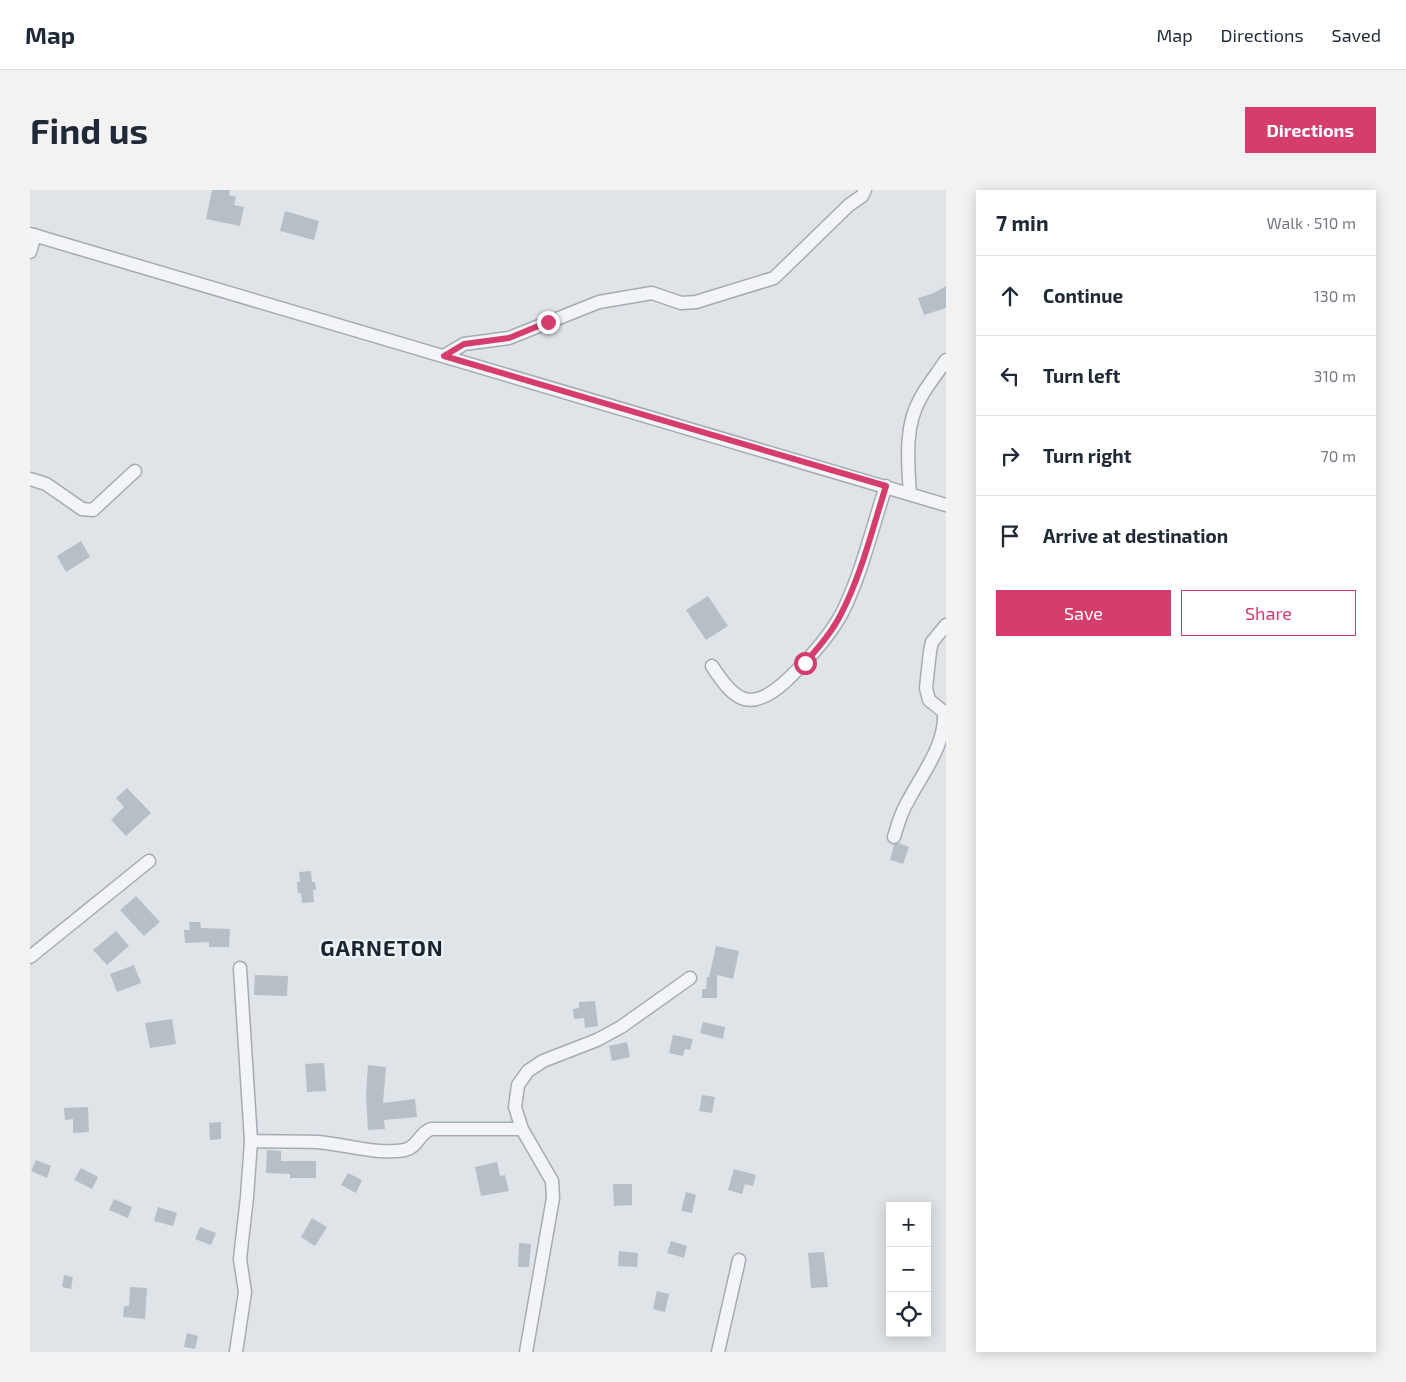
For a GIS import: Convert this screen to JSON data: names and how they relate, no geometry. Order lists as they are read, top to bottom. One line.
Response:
{"districts":["GARNETON"],"page":{"header":"Map","nav":["Map","Directions","Saved"],"buttons":["Directions",["Save","Share"]],"title":"Find us","heading":["7 min","Walk · 510 m"],"list":[["Continue","130 m"],["Turn left","310 m"],["Turn right","70 m"],"Arrive at destination"],"map_buttons":["+","−"]}}
